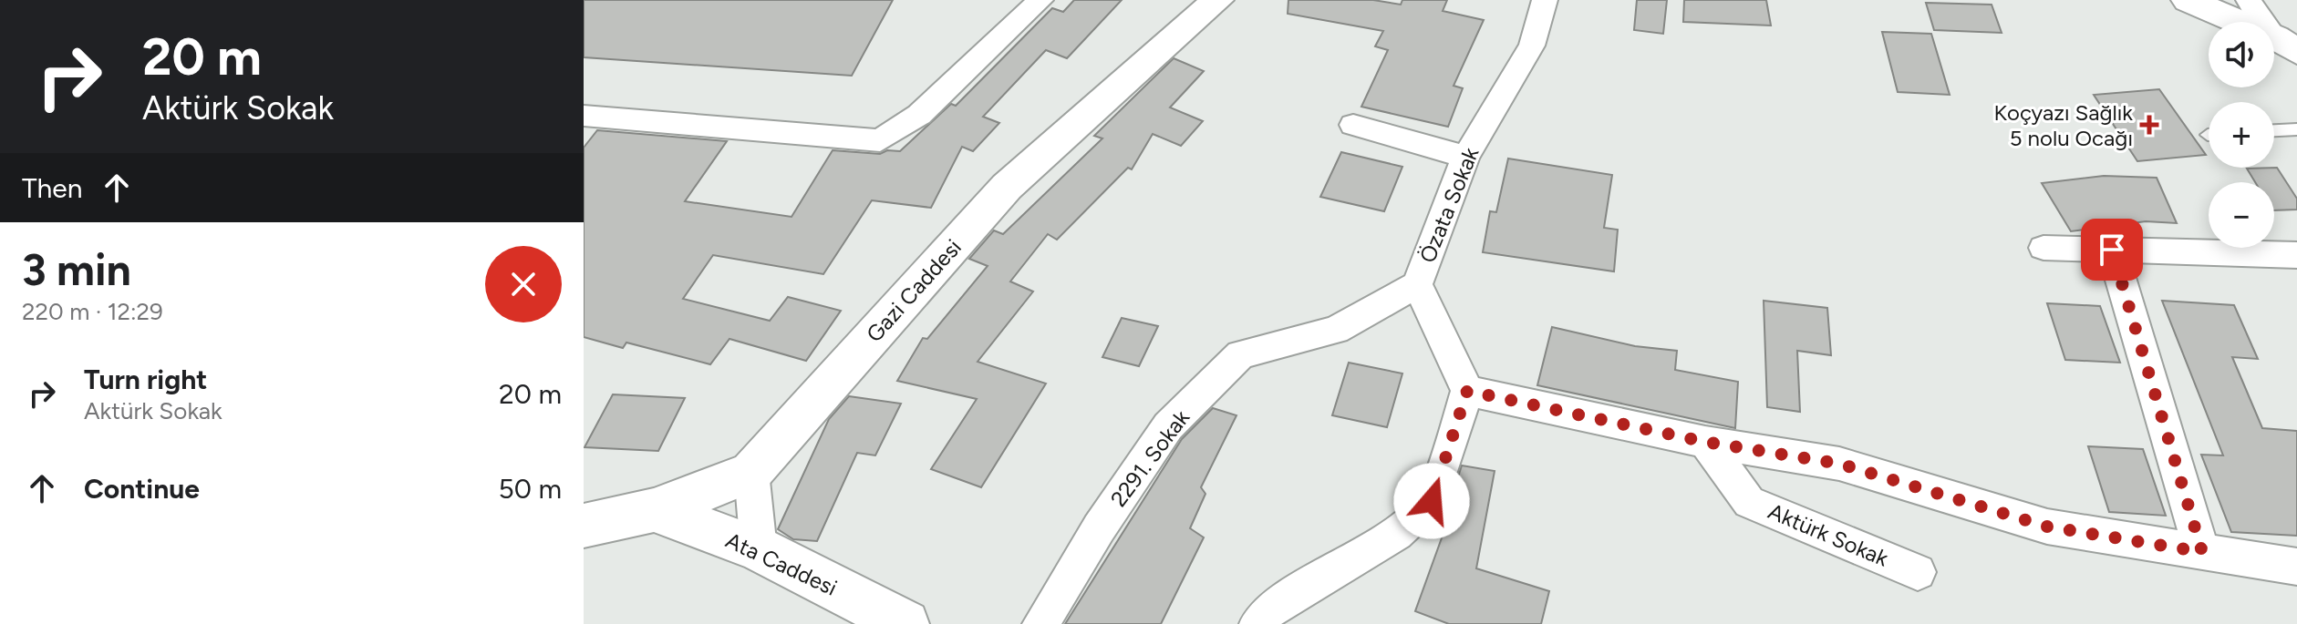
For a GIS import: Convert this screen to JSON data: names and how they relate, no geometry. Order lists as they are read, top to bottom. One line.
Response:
{"streets":{"street":["Özata Sokak","Gazi Caddesi","2291. Sokak","Aktürk Sokak","Ata Caddesi"]},"crossings":[["Özata Sokak","2291. Sokak"],["Gazi Caddesi","Ata Caddesi"]],"places":{"health":["Koçyazı Sağlık 5 nolu Ocağı"]},"page":{"turn":["20 m","Aktürk Sokak"],"map_buttons":["+","−"],"then":"Then","heading":["3 min","220 m · 12:29"],"list":[{"name":"Turn right","note":"Aktürk Sokak","value":"20 m"},{"name":"Continue","value":"50 m"}]}}
